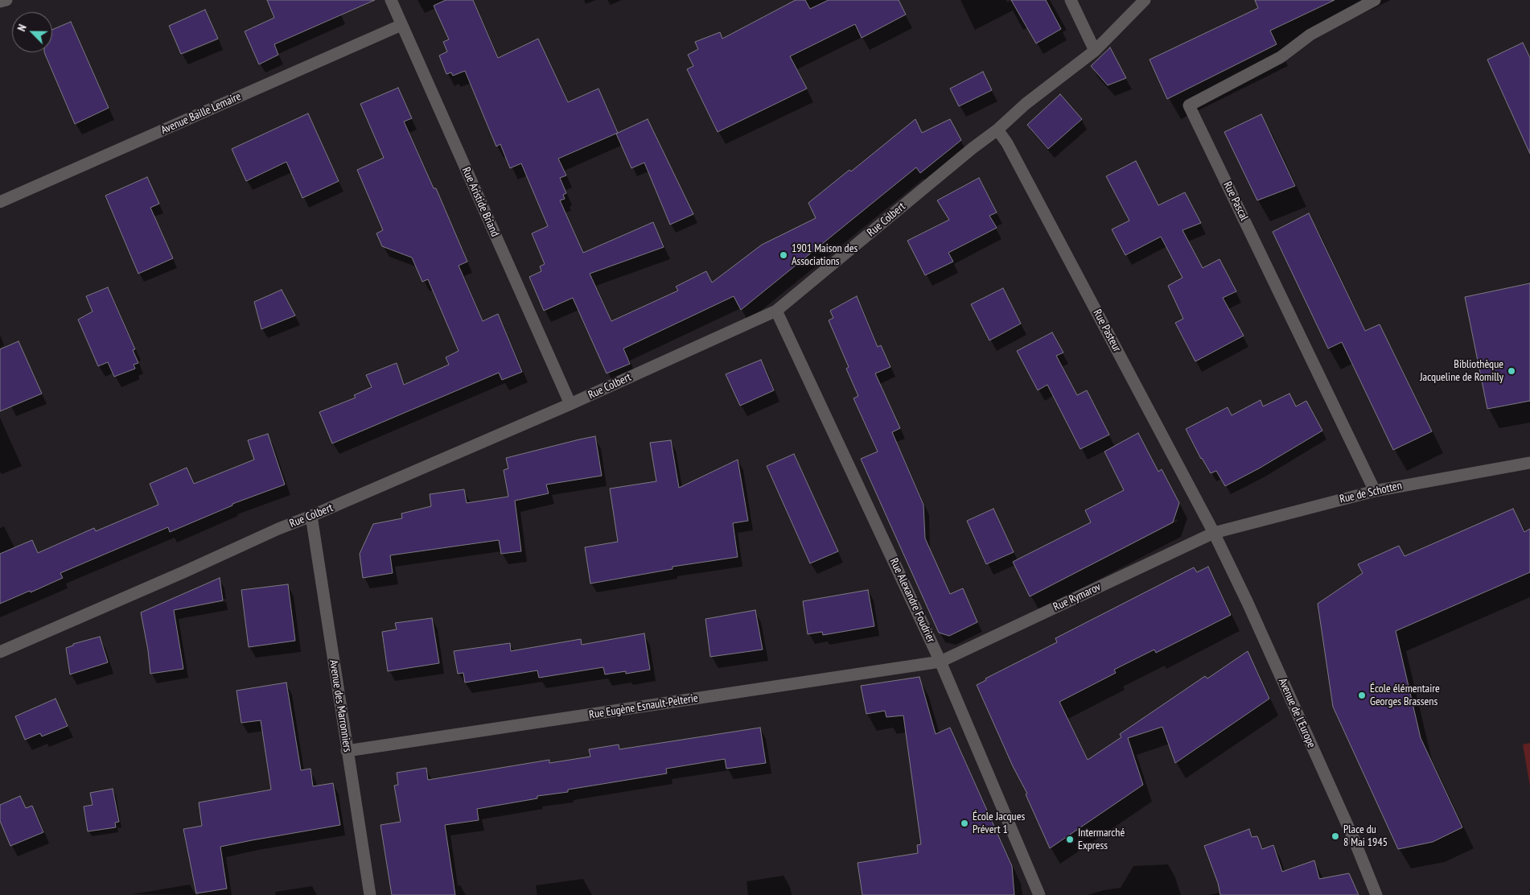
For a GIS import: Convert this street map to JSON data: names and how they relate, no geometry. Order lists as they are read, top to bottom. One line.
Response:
{"streets":{"street":["Avenue Baille Lemaire","Rue Pascal","Rue Aristide Briand","Rue Colbert","Rue Pasteur","Rue de Schotten","Rue Rymarov","Rue Alexandre Foudrier","Avenue des Marronniers","Rue Eugène Esnault-Pelterie","Avenue de l'Europe"]},"crossings":[["Avenue Baille Lemaire","Rue Aristide Briand"],["Rue Pascal","Rue de Schotten"],["Rue Aristide Briand","Rue Colbert"],["Rue Colbert","Rue Pasteur"],["Rue Colbert","Rue Alexandre Foudrier"],["Rue Colbert","Avenue des Marronniers"],["Rue Pasteur","Rue de Schotten"],["Rue Pasteur","Rue Rymarov"],["Rue Pasteur","Avenue de l'Europe"],["Rue de Schotten","Rue Rymarov"],["Rue de Schotten","Avenue de l'Europe"],["Rue Rymarov","Rue Alexandre Foudrier"],["Rue Rymarov","Rue Eugène Esnault-Pelterie"],["Rue Rymarov","Avenue de l'Europe"],["Rue Alexandre Foudrier","Rue Eugène Esnault-Pelterie"],["Avenue des Marronniers","Rue Eugène Esnault-Pelterie"]],"places":["1901 Maison des Associations","Bibliothèque Jacqueline de Romilly","École élémentaire Georges Brassens","École Jacques Prévert 1","Place du 8 Mai 1945","Intermarché Express"],"north":"top left"}
